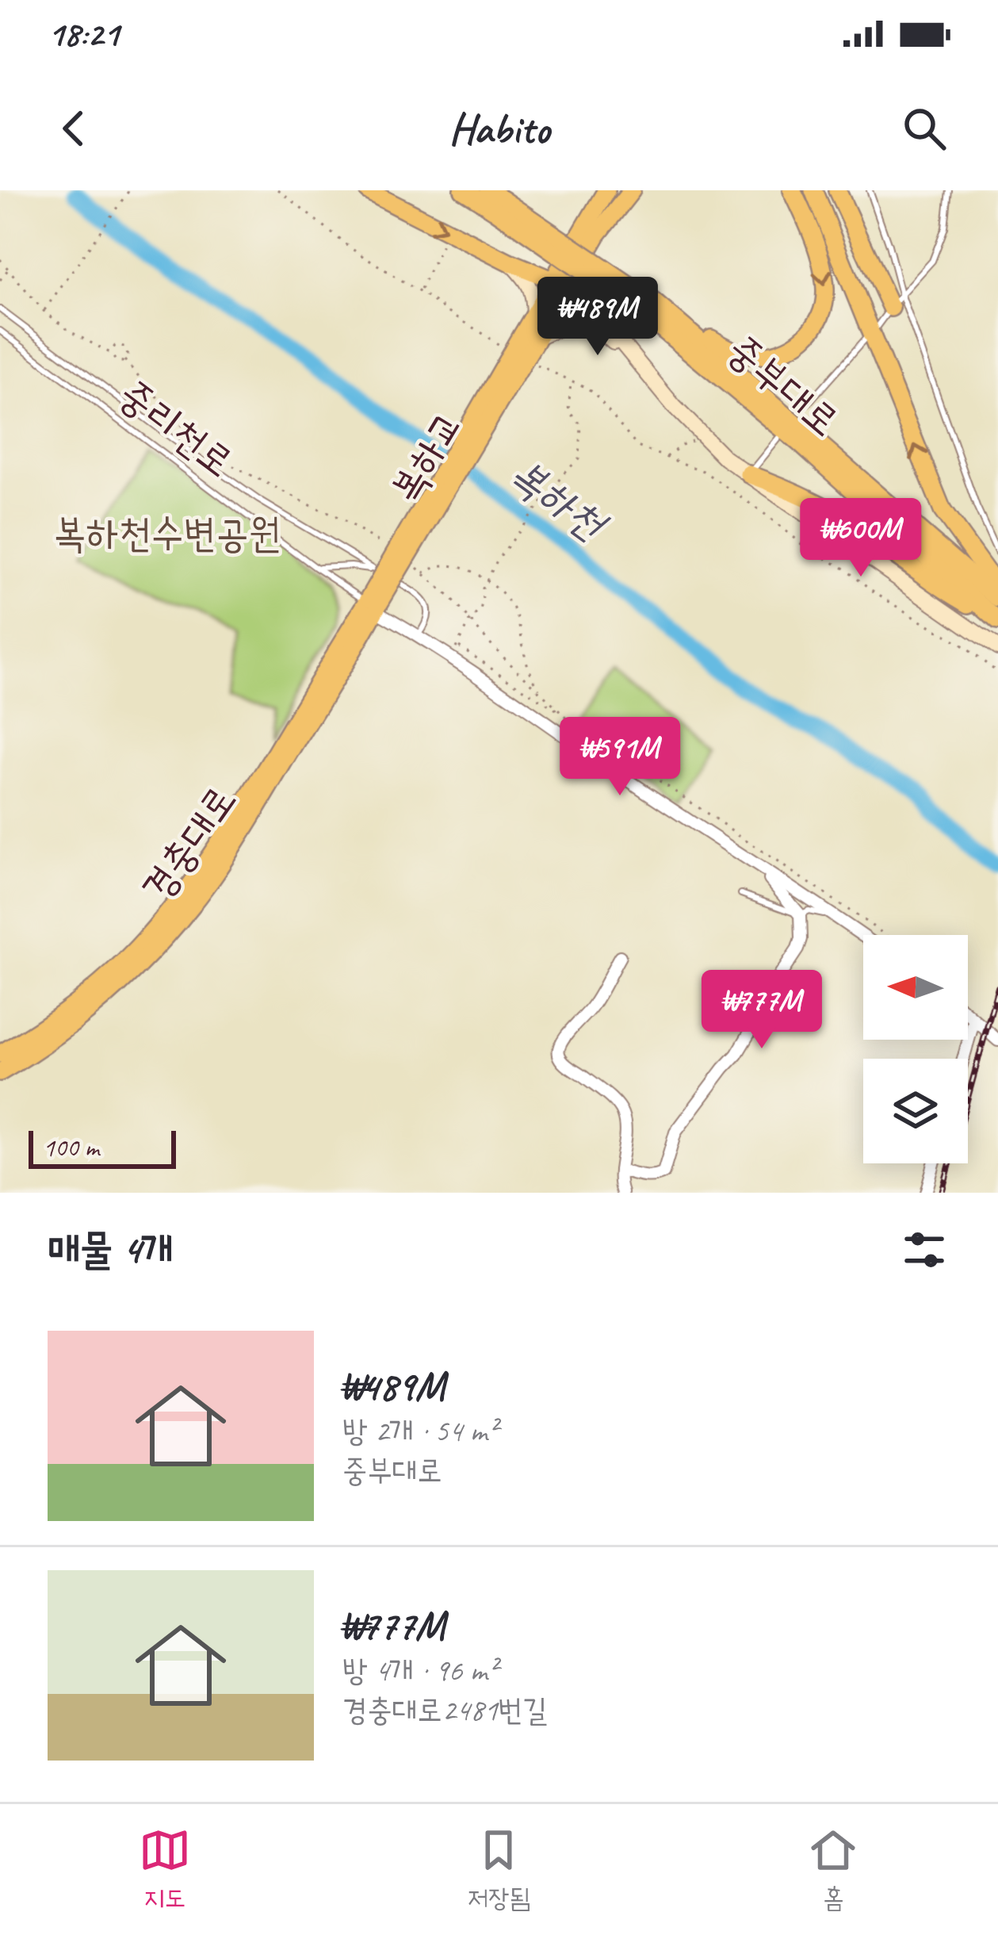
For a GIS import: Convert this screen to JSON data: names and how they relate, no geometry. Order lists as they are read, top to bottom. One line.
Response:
{"streets":{"main road":["중부대로","복하교","경충대로"],"lane":["중리천로"]},"crossings":[["중리천로","복하교"],["중리천로","경충대로"],["복하교","경충대로"]],"water":["복하천"],"parks":["복하천수변공원"],"scale_bar":"100 m","north":"left","page":{"status":"18:21","header":"Habito","price":["₩489M","₩600M","₩591M","₩777M"],"scale":"100 m","heading":"매물 4개","list":[{"name":"₩489M","note":"방 2개 · 54 m² · 중부대로"},{"name":"₩777M","note":"방 4개 · 96 m² · 경충대로2481번길"}],"tabs":["지도","저장됨","홈"]}}
